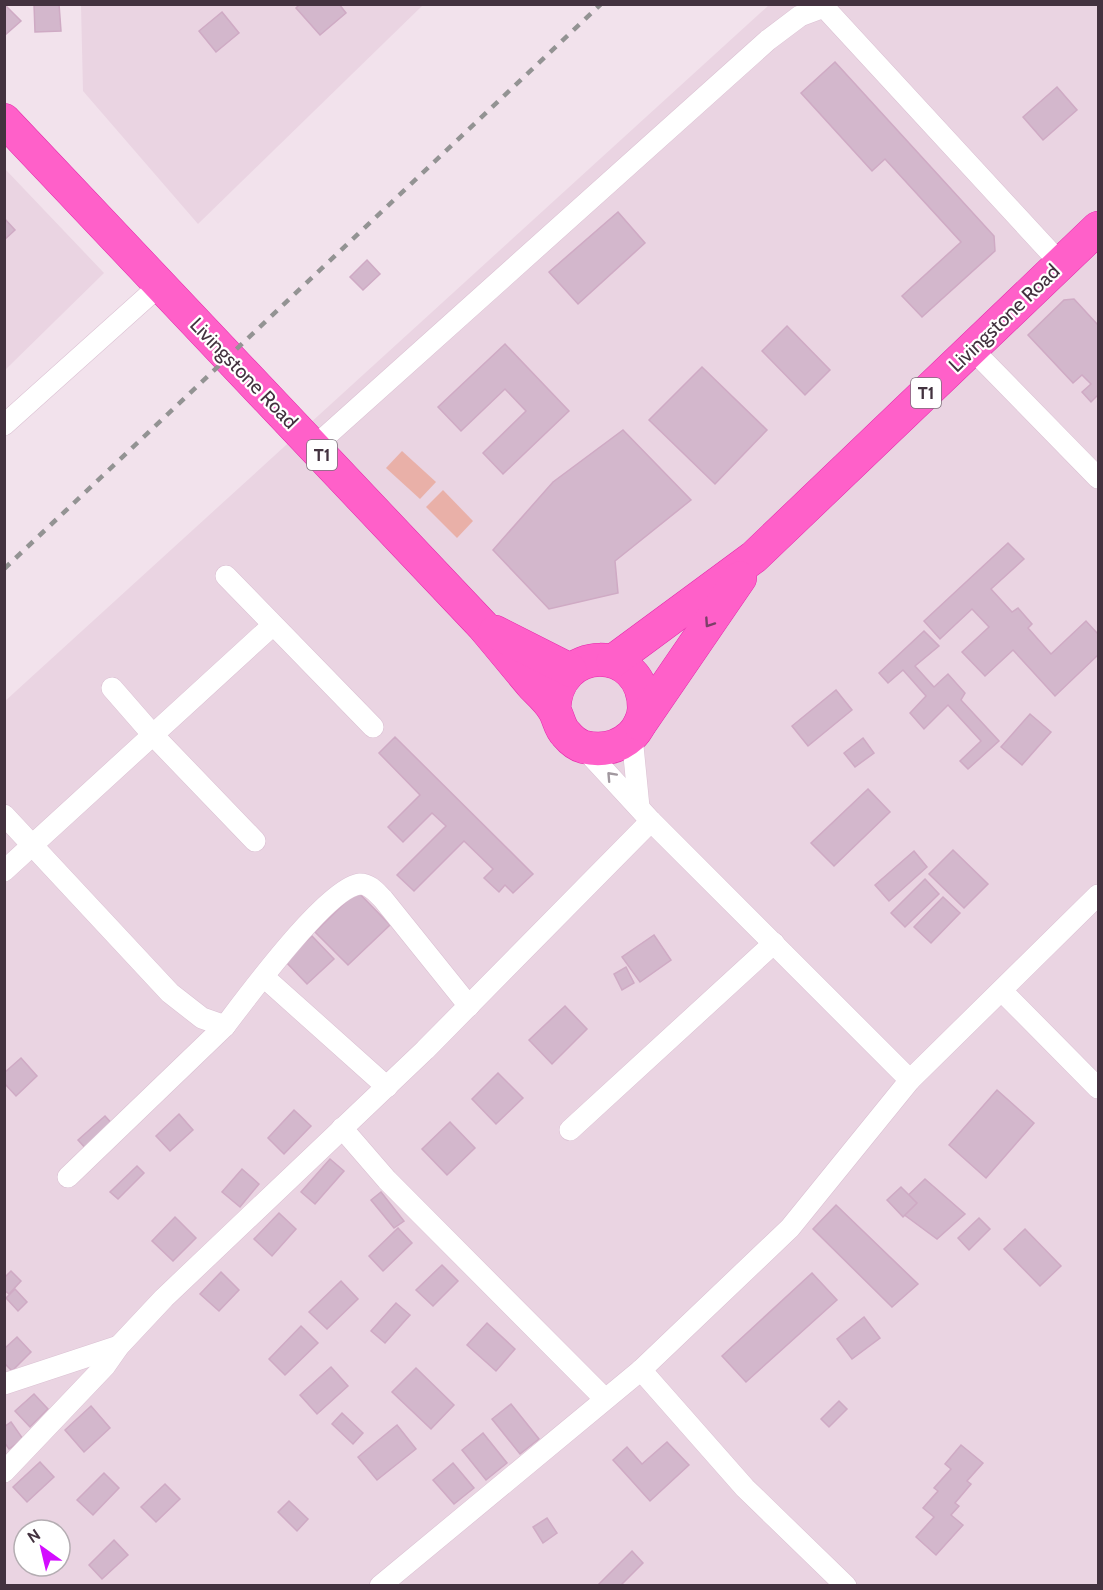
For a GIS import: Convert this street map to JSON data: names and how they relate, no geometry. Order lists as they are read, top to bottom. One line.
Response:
{"streets":{"highway":["Livingstone Road","T1"]},"north":"top left"}
